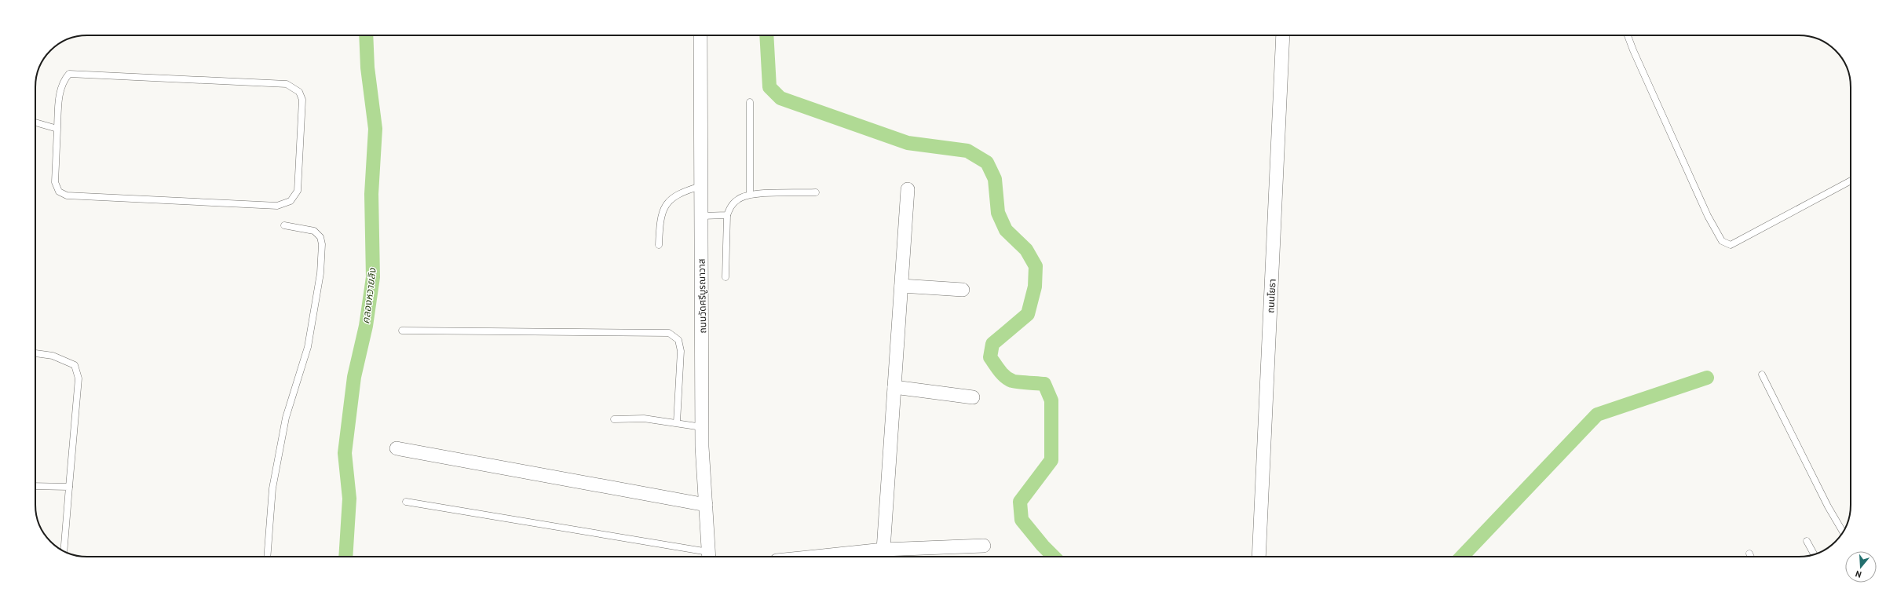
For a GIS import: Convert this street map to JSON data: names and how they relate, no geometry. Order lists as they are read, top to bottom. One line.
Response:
{"streets":{"street":["ถนนวัดศรีบูรณาวาส","ถนนโยธา"]},"water":["คลองหวายลิง"],"north":"bottom"}
